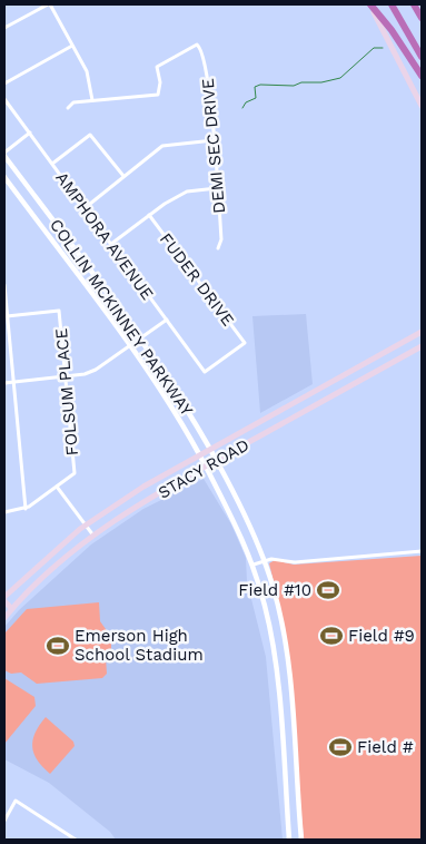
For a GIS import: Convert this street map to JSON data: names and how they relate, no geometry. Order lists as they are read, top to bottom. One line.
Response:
{"streets":{"main road":["STACY ROAD"],"street":["DEMI SEC DRIVE","AMPHORA AVENUE","FUDER DRIVE","COLLIN MCKINNEY PARKWAY","FOLSUM PLACE"]},"crossings":[["AMPHORA AVENUE","FUDER DRIVE"],["COLLIN MCKINNEY PARKWAY","STACY ROAD"]],"places":{"sports":["Field #10","Field #9","Emerson High School Stadium","Field #"]}}
